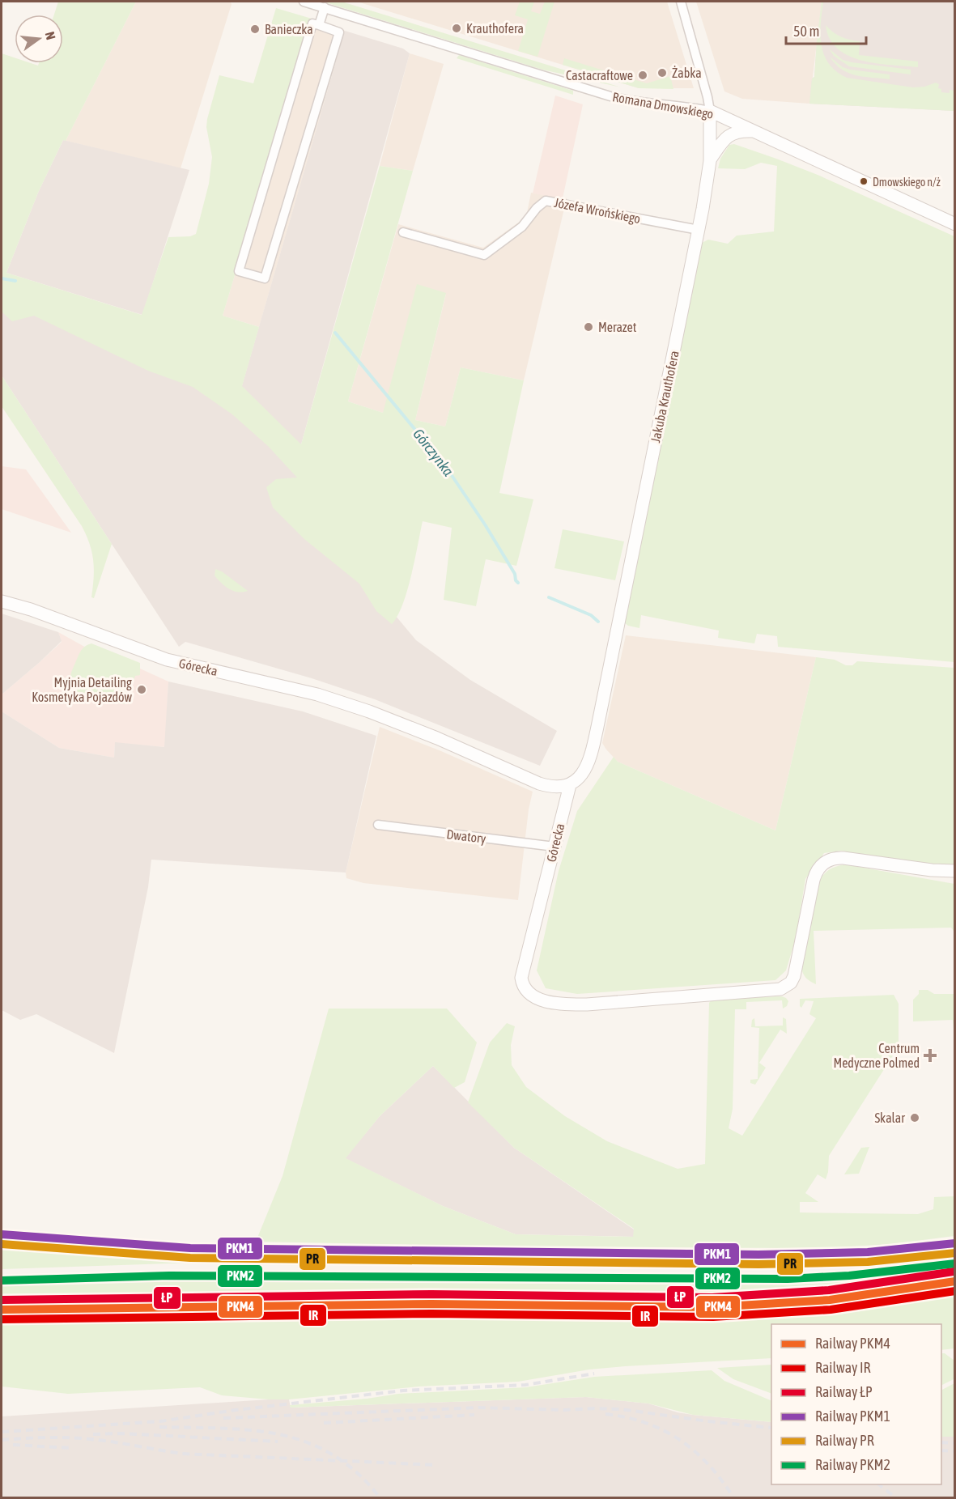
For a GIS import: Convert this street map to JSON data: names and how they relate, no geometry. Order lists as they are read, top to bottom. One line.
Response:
{"streets":{"street":["Romana Dmowskiego","Józefa Wrońskiego","Jakuba Krauthofera","Górecka","Dwatory"]},"crossings":[["Romana Dmowskiego","Jakuba Krauthofera"],["Józefa Wrońskiego","Jakuba Krauthofera"],["Jakuba Krauthofera","Górecka"],["Górecka","Dwatory"]],"water":["Górczynka"],"places":{"other":["Krauthofera","Banieczka","Żabka","Castacraftowe","Dmowskiego n/ż","Merazet","Myjnia Detailing Kosmetyka Pojazdów","Skalar"],"health":["Centrum Medyczne Polmed"]},"lines":["rail line PKM1","rail line PR","rail line PKM2","rail line ŁP","rail line PKM4","rail line IR"],"legend":["Railway PKM4","Railway IR","Railway ŁP","Railway PKM1","Railway PR","Railway PKM2"],"scale_bar":"50 m","north":"right"}
